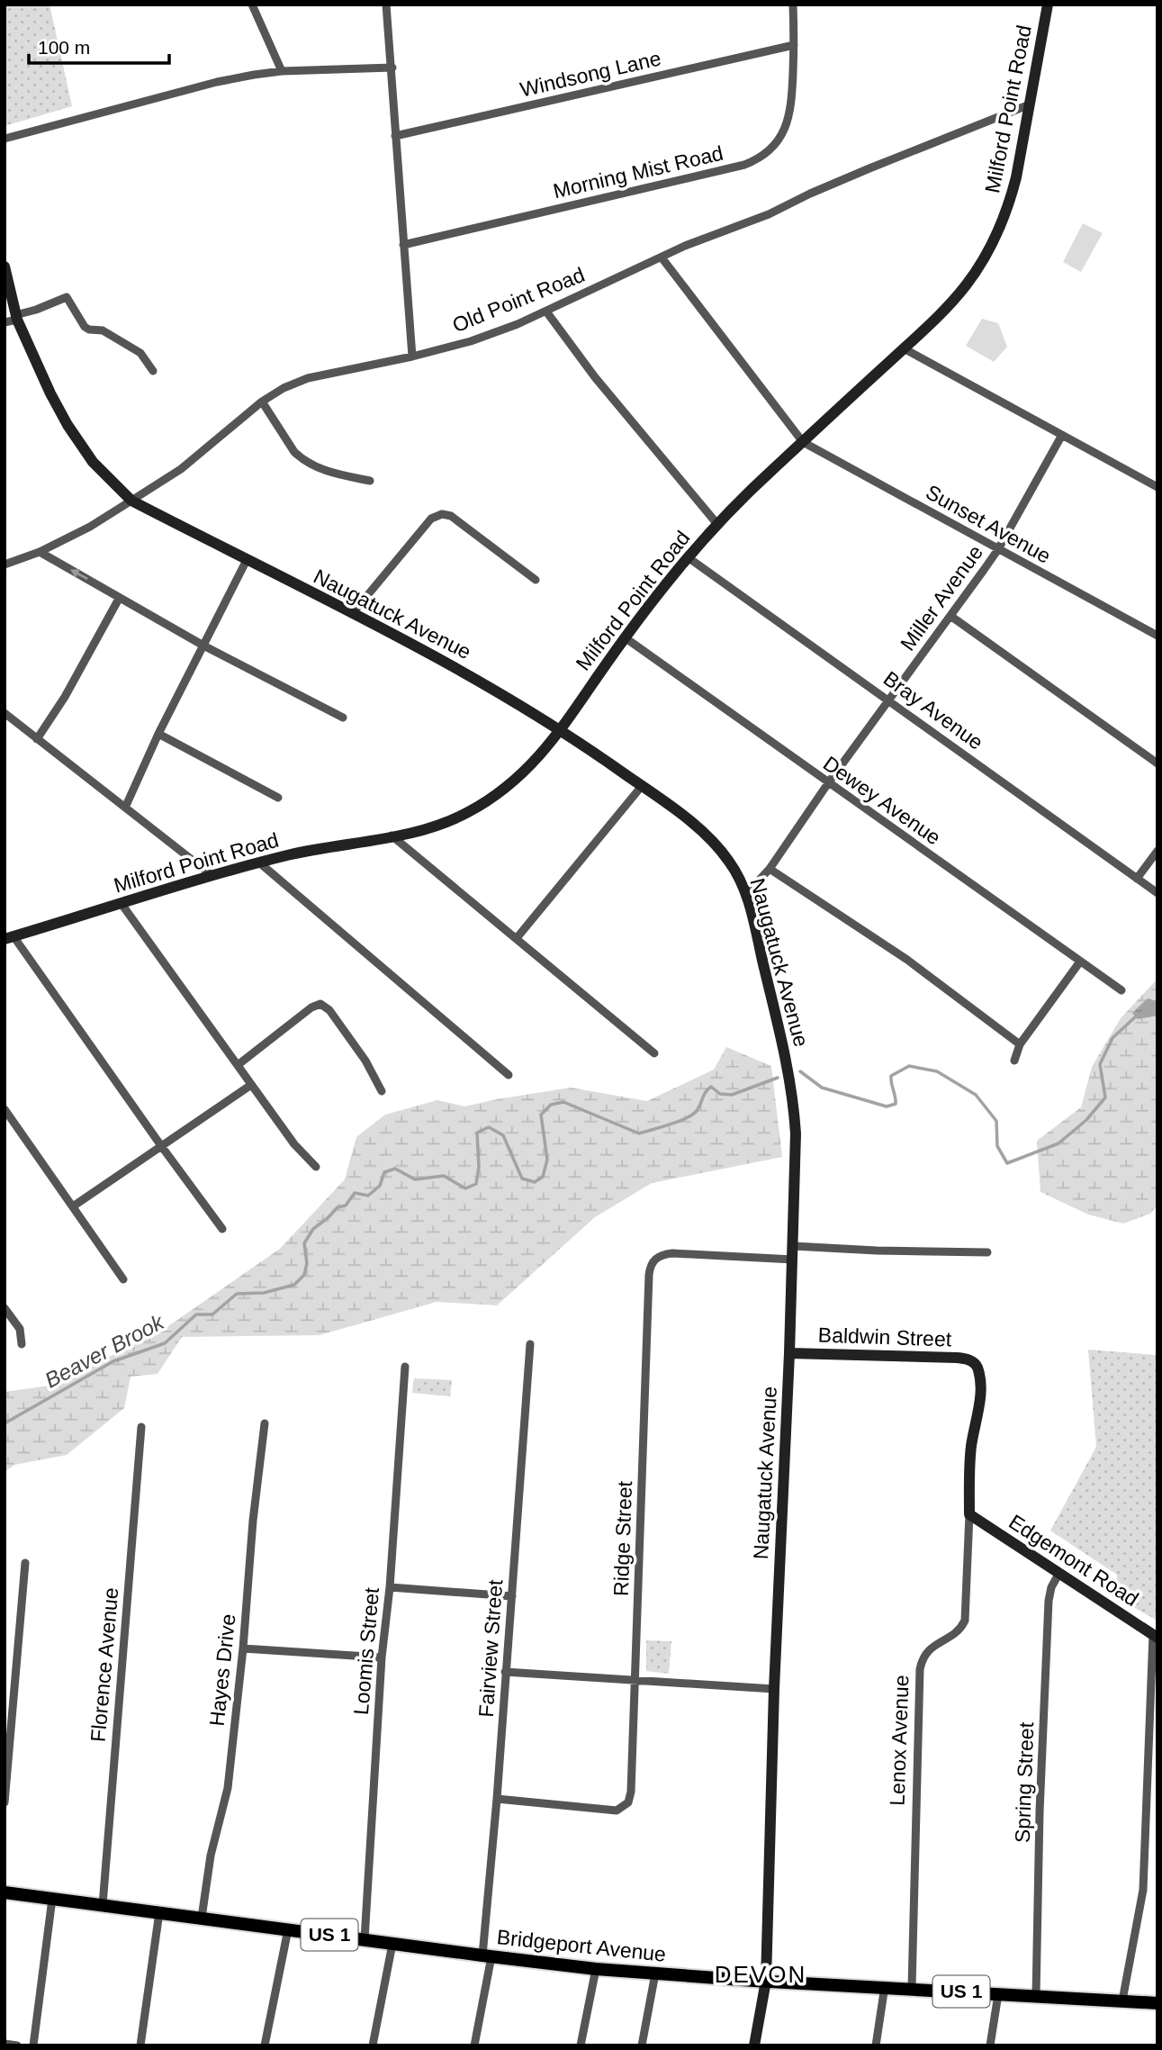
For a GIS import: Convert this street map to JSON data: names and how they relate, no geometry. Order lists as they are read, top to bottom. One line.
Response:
{"streets":{"main road":["US 1","Bridgeport Avenue"],"street":["Windsong Lane","Milford Point Road","Morning Mist Road","Old Point Road","Sunset Avenue","Miller Avenue","Naugatuck Avenue","Bray Avenue","Dewey Avenue","Baldwin Street","Ridge Street","Edgemont Road","Fairview Street","Loomis Street","Florence Avenue","Hayes Drive","Lenox Avenue","Spring Street"]},"crossings":[["Windsong Lane","Morning Mist Road"],["Milford Point Road","Old Point Road"],["Milford Point Road","Sunset Avenue"],["Milford Point Road","Naugatuck Avenue"],["Milford Point Road","Bray Avenue"],["Milford Point Road","Dewey Avenue"],["Old Point Road","Naugatuck Avenue"],["Sunset Avenue","Miller Avenue"],["Miller Avenue","Naugatuck Avenue"],["Miller Avenue","Bray Avenue"],["Miller Avenue","Dewey Avenue"],["Naugatuck Avenue","Baldwin Street"],["Naugatuck Avenue","Ridge Street"],["Naugatuck Avenue","Bridgeport Avenue"],["Baldwin Street","Lenox Avenue"],["Ridge Street","Fairview Street"],["Edgemont Road","Lenox Avenue"],["Edgemont Road","Spring Street"],["Fairview Street","Bridgeport Avenue"],["Loomis Street","Bridgeport Avenue"],["Florence Avenue","Bridgeport Avenue"],["Hayes Drive","Bridgeport Avenue"],["Lenox Avenue","Bridgeport Avenue"],["Spring Street","Bridgeport Avenue"]],"districts":["DEVON"],"water":["Beaver Brook"],"scale_bar":"100 m"}
